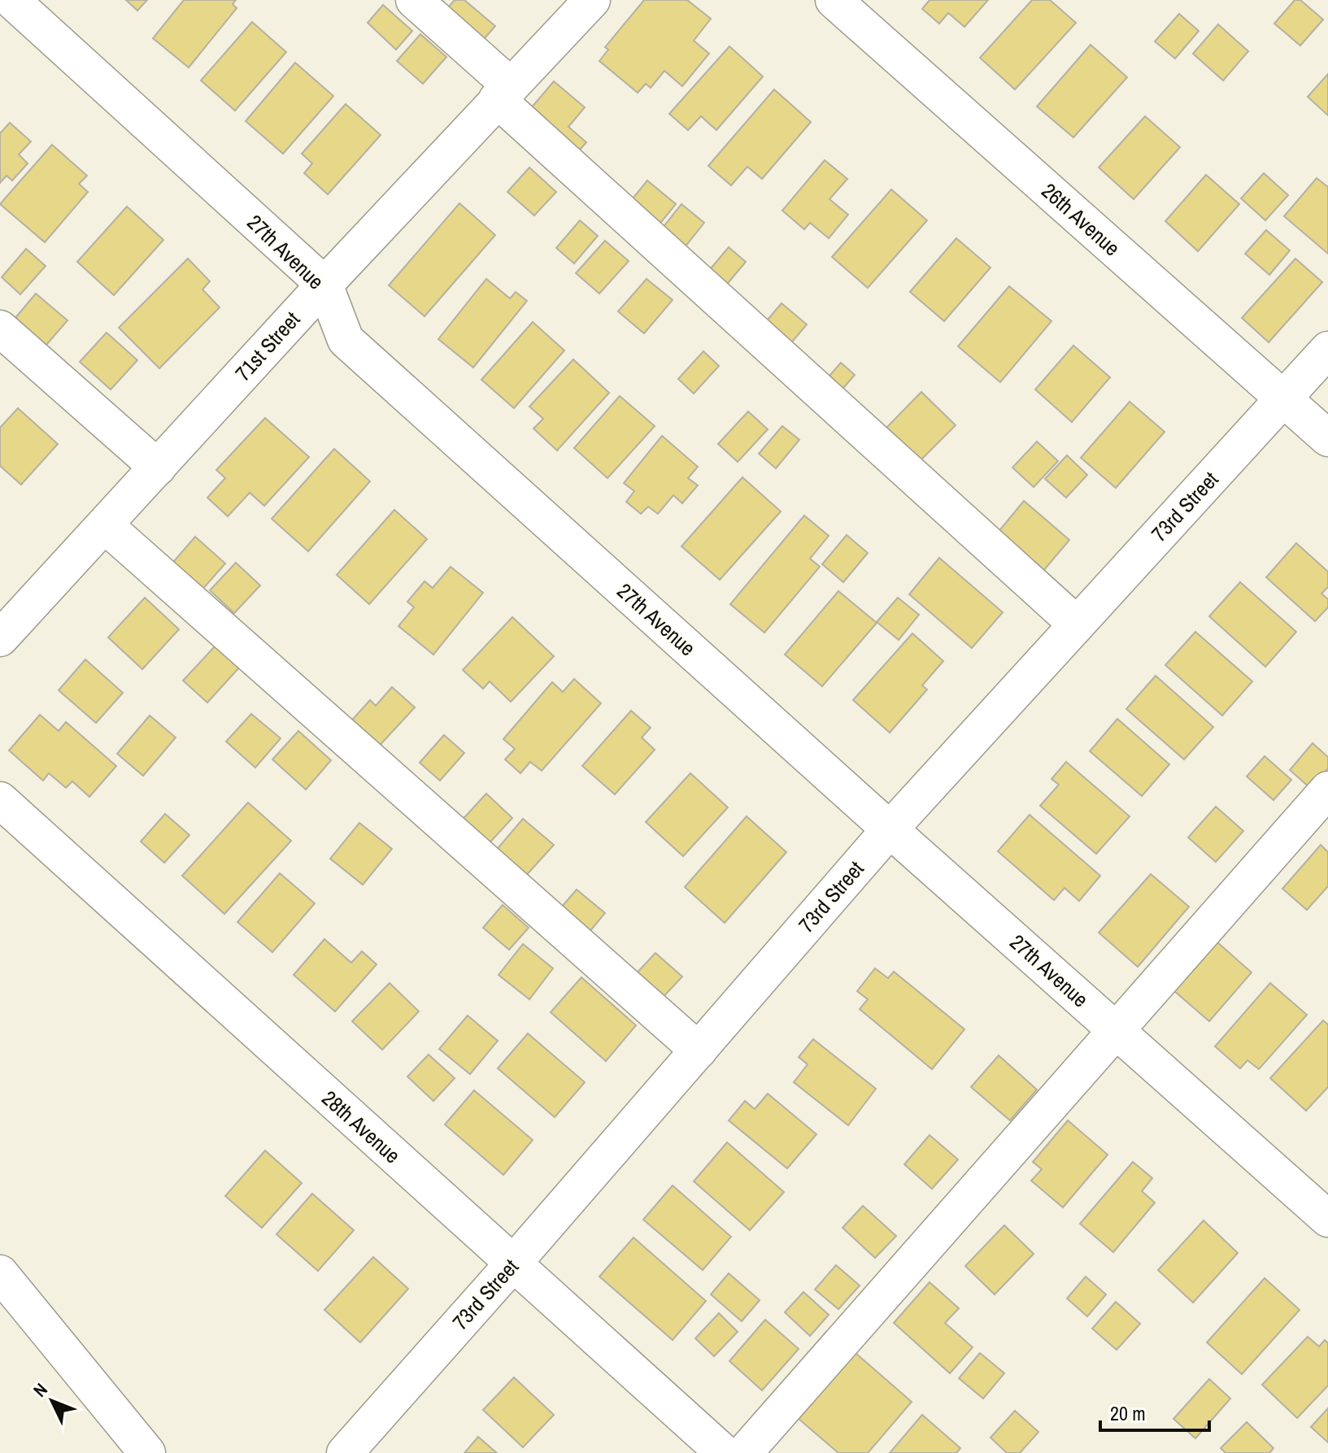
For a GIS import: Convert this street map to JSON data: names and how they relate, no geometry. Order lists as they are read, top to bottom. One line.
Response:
{"streets":{"street":["26th Avenue","27th Avenue","71st Street","73rd Street","28th Avenue"]},"crossings":[["26th Avenue","73rd Street"],["27th Avenue","71st Street"],["27th Avenue","73rd Street"],["73rd Street","28th Avenue"]],"scale_bar":"20 m","north":"top left"}
